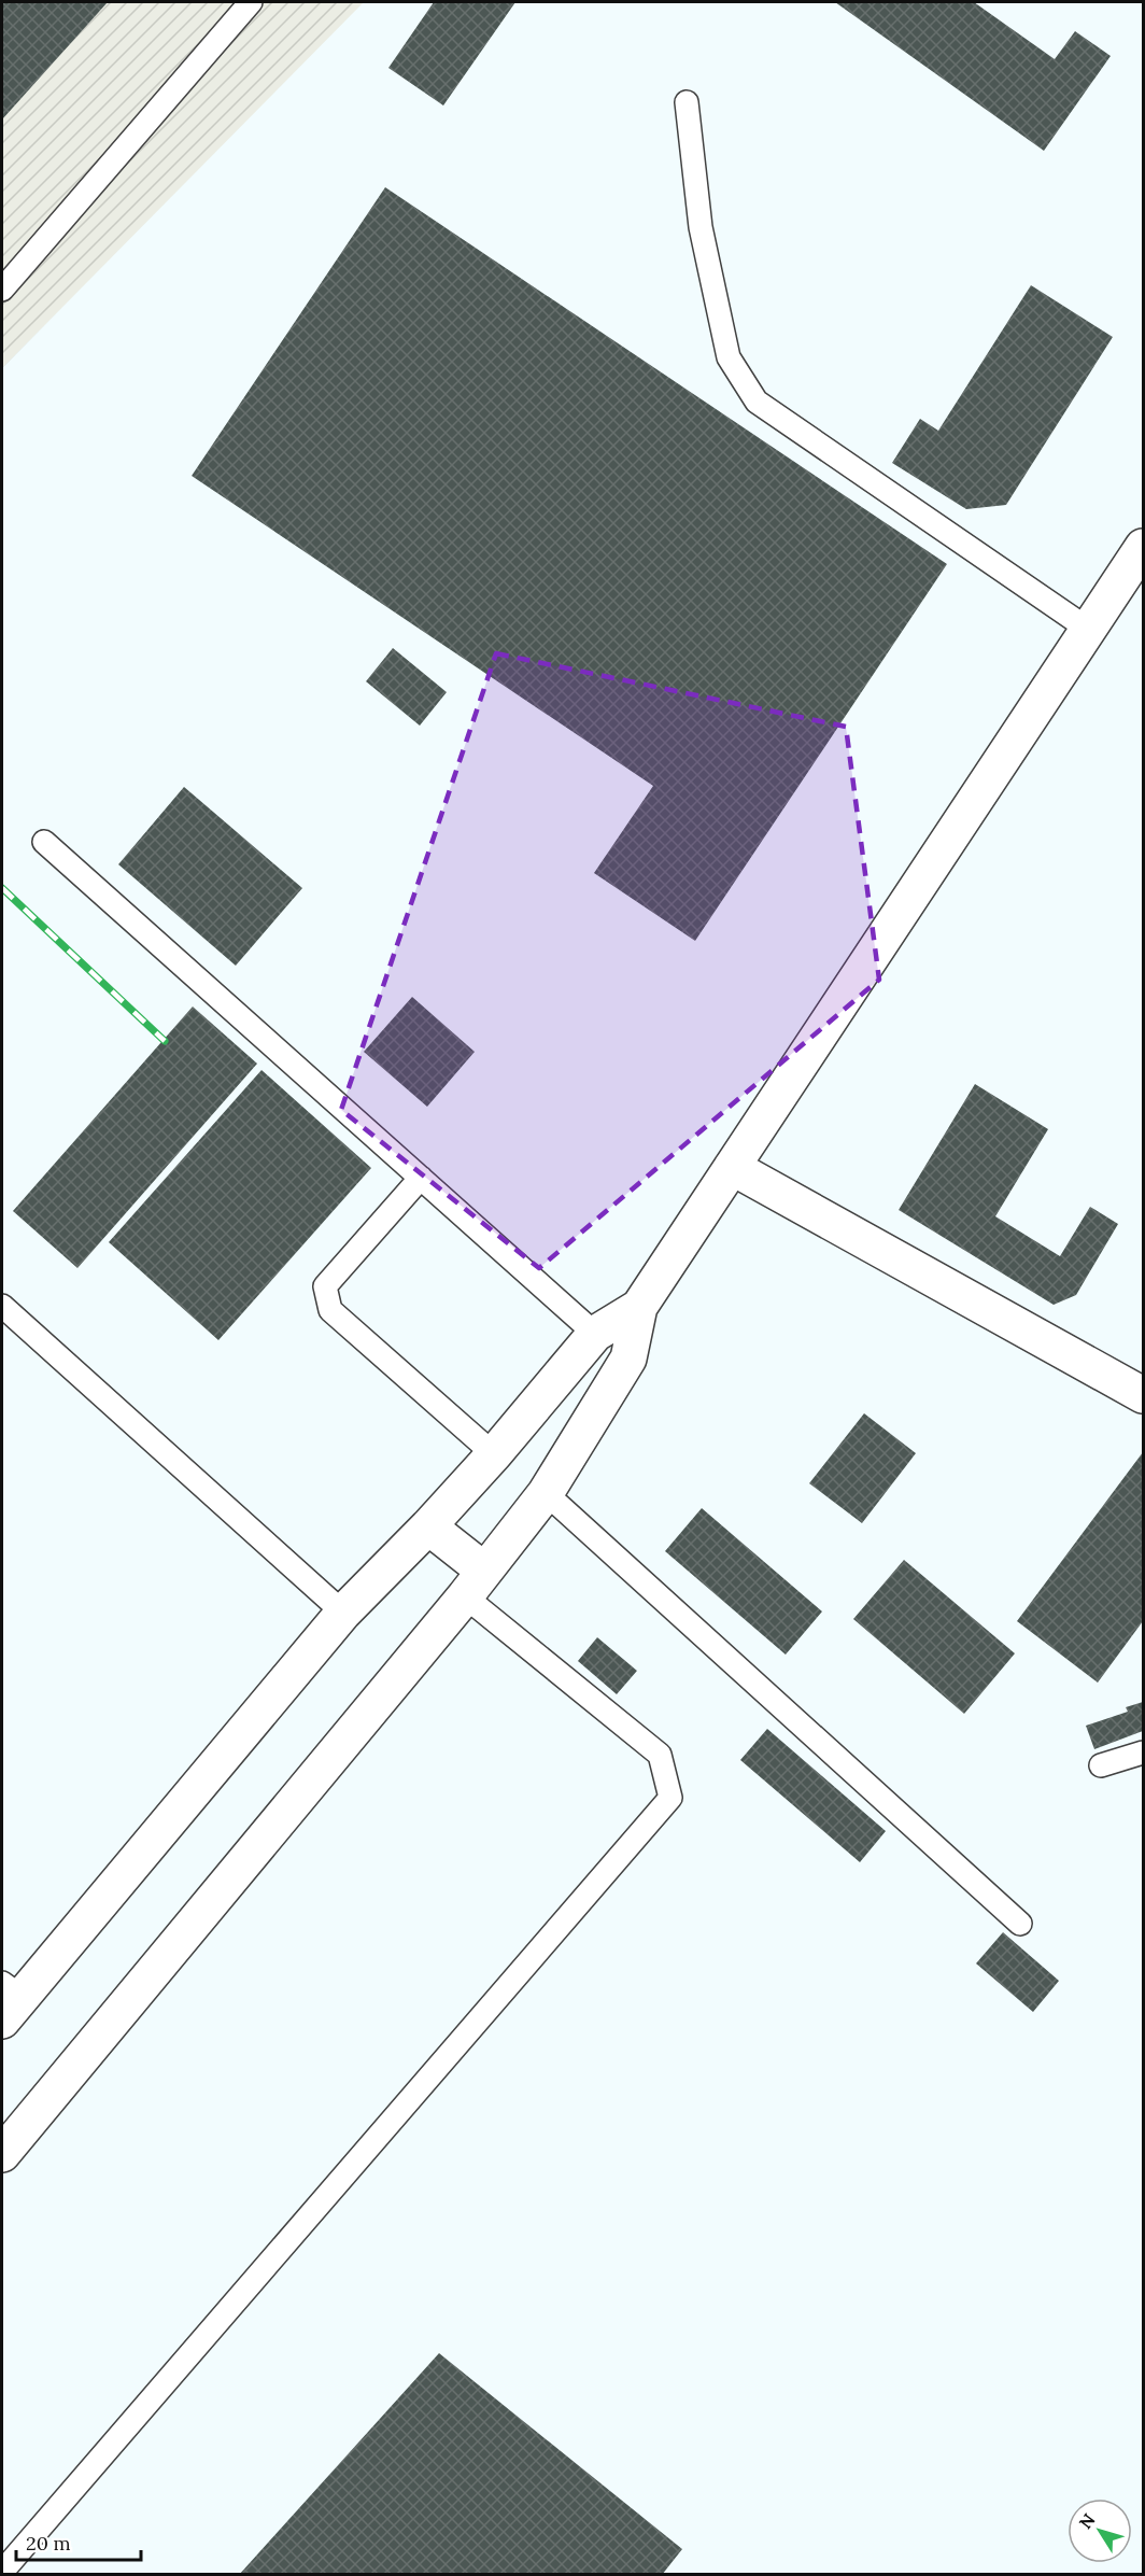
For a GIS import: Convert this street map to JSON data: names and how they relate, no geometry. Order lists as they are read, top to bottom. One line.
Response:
{"scale_bar":"20 m","north":"top left"}
